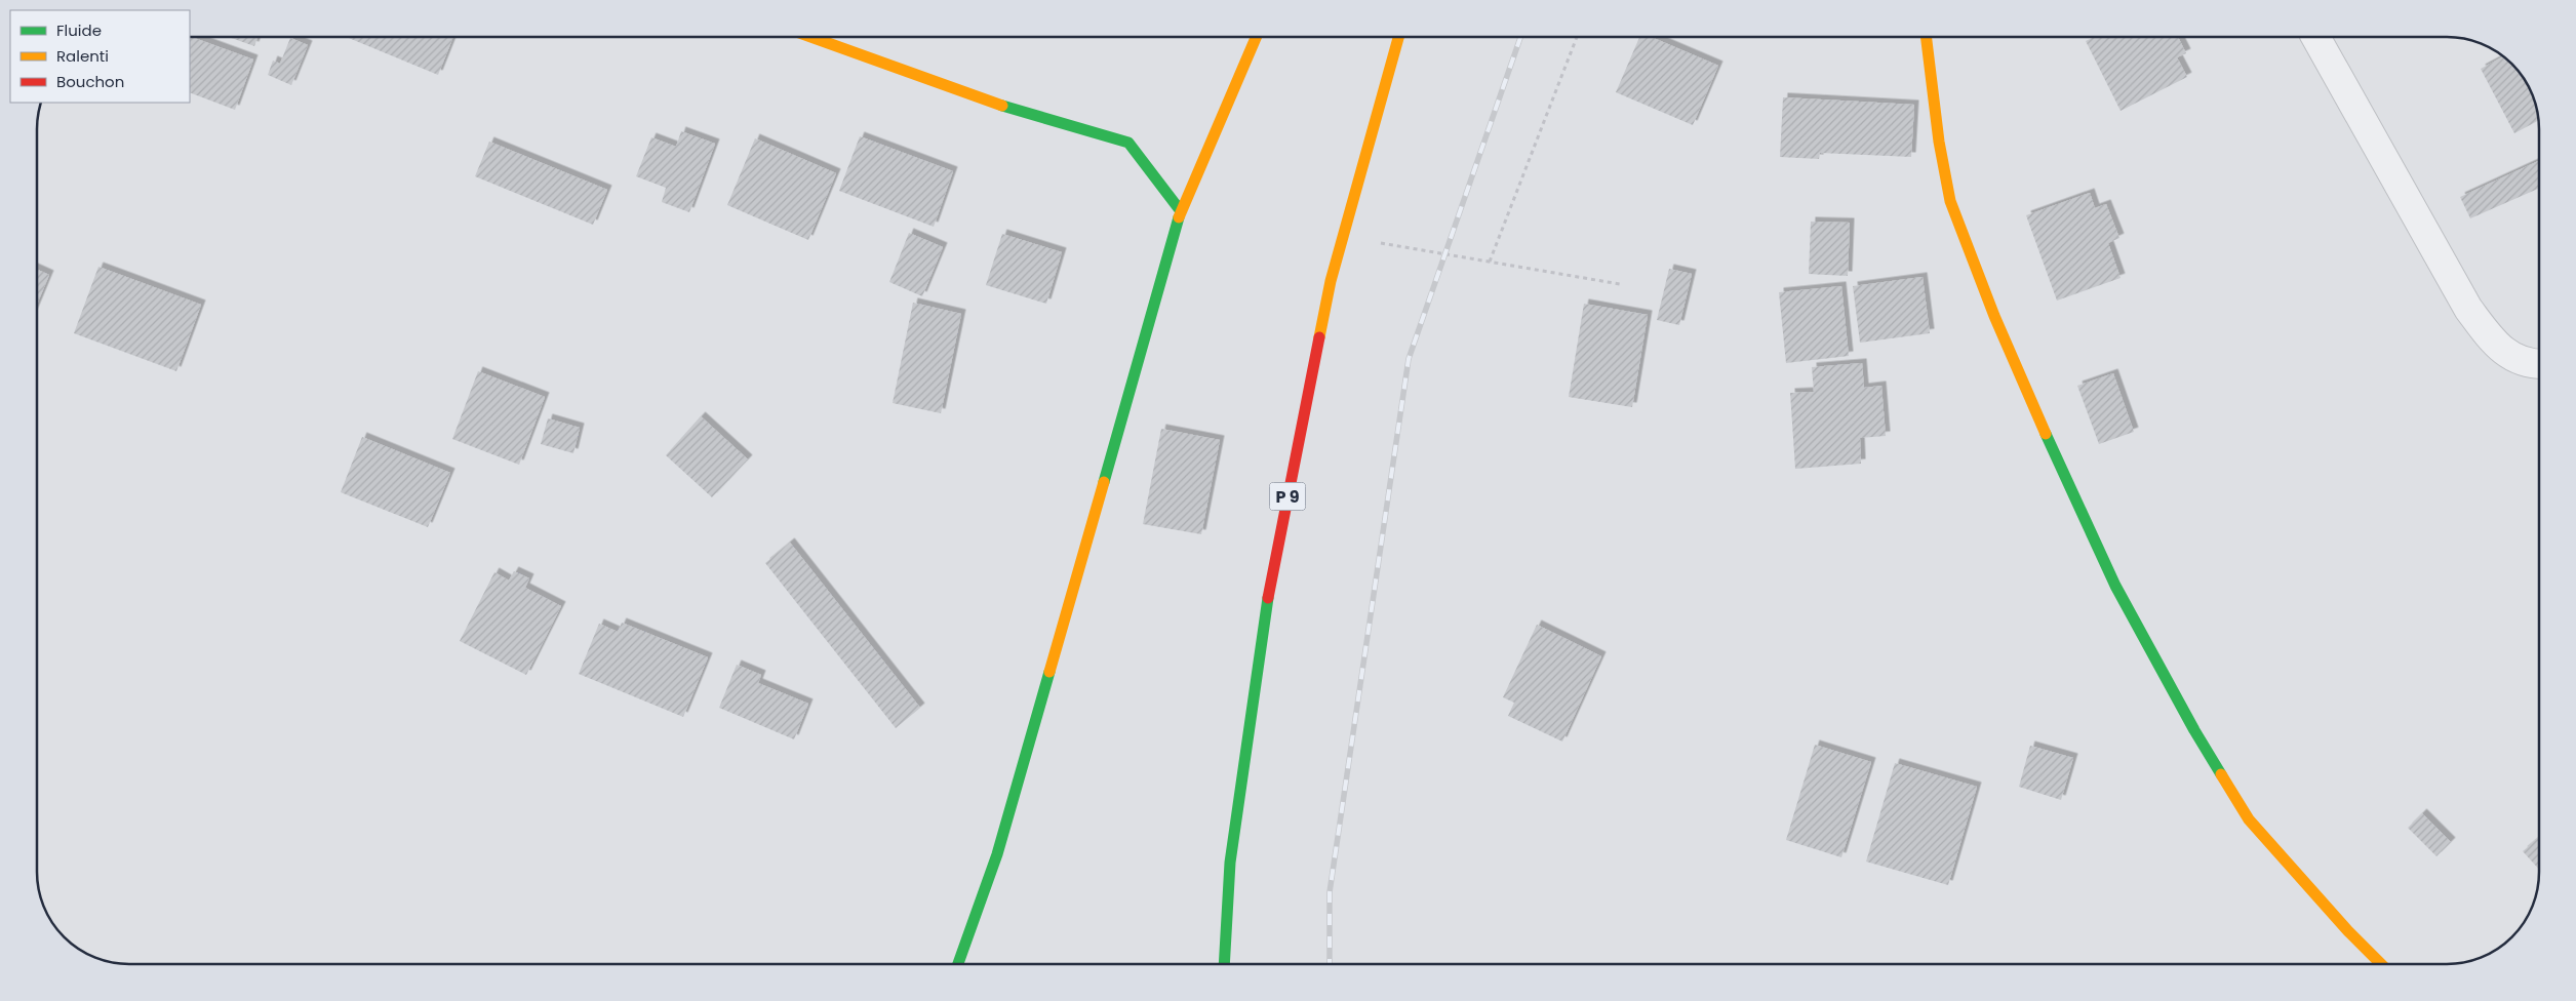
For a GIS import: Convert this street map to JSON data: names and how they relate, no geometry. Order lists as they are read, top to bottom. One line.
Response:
{"streets":{"street":["P 9"]},"legend":["Fluide","Ralenti","Bouchon"]}
